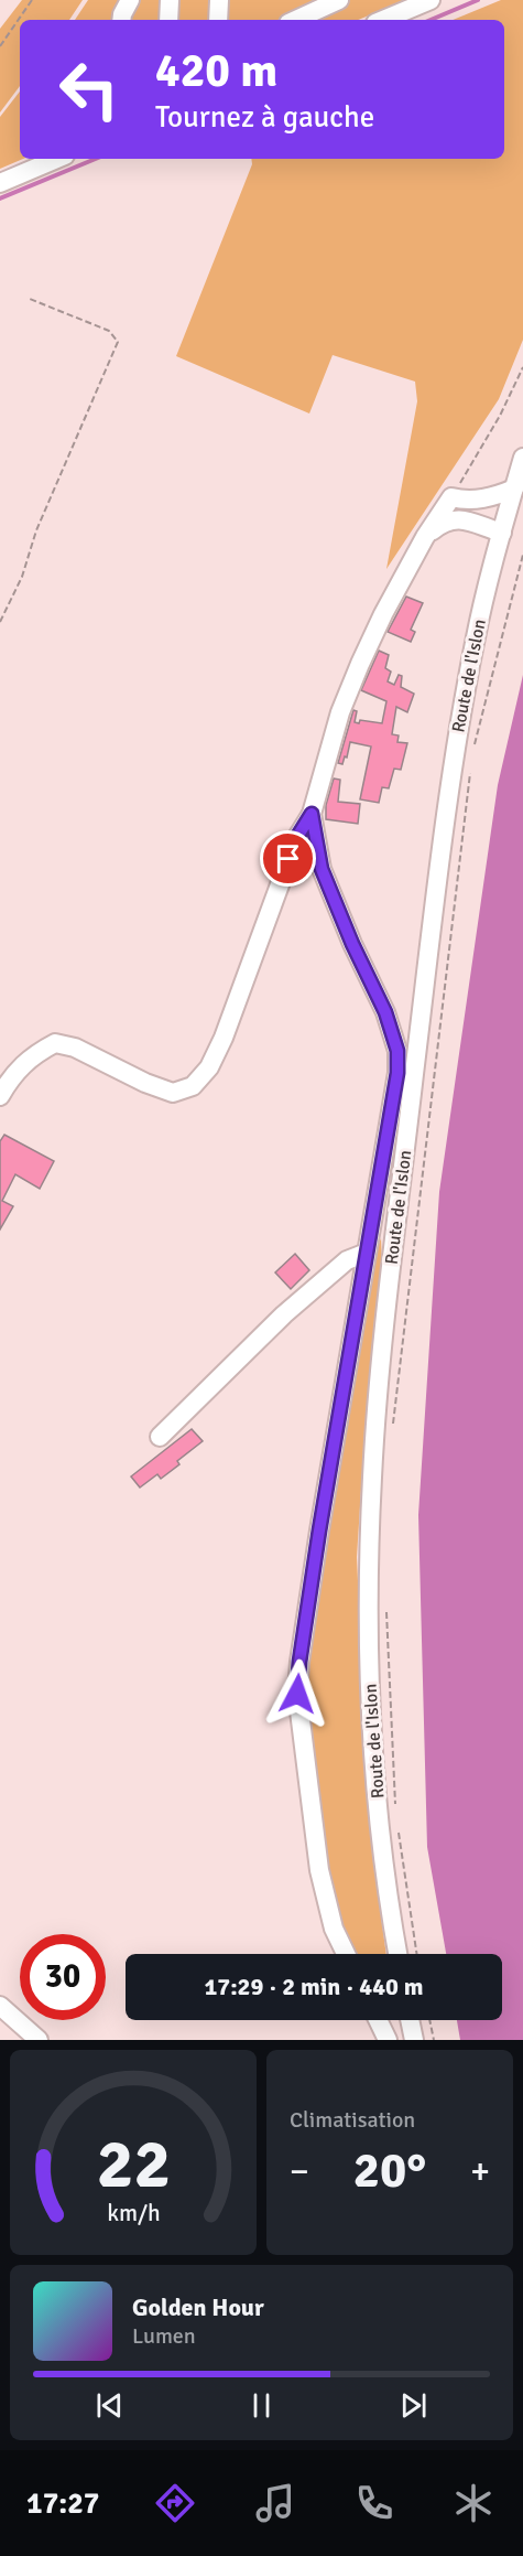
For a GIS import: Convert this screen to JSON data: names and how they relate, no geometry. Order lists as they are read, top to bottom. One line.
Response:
{"streets":{"street":["Route de l'Islon"]},"page":{"turn":["420 m","Tournez à gauche"],"limit":"30","trip":"17:29 · 2 min · 440 m","tile":"Climatisation","heat":["−","20°","+"],"song":["Golden Hour","Lumen"],"tabs":"17:27","gauge":["22","km/h"]}}
